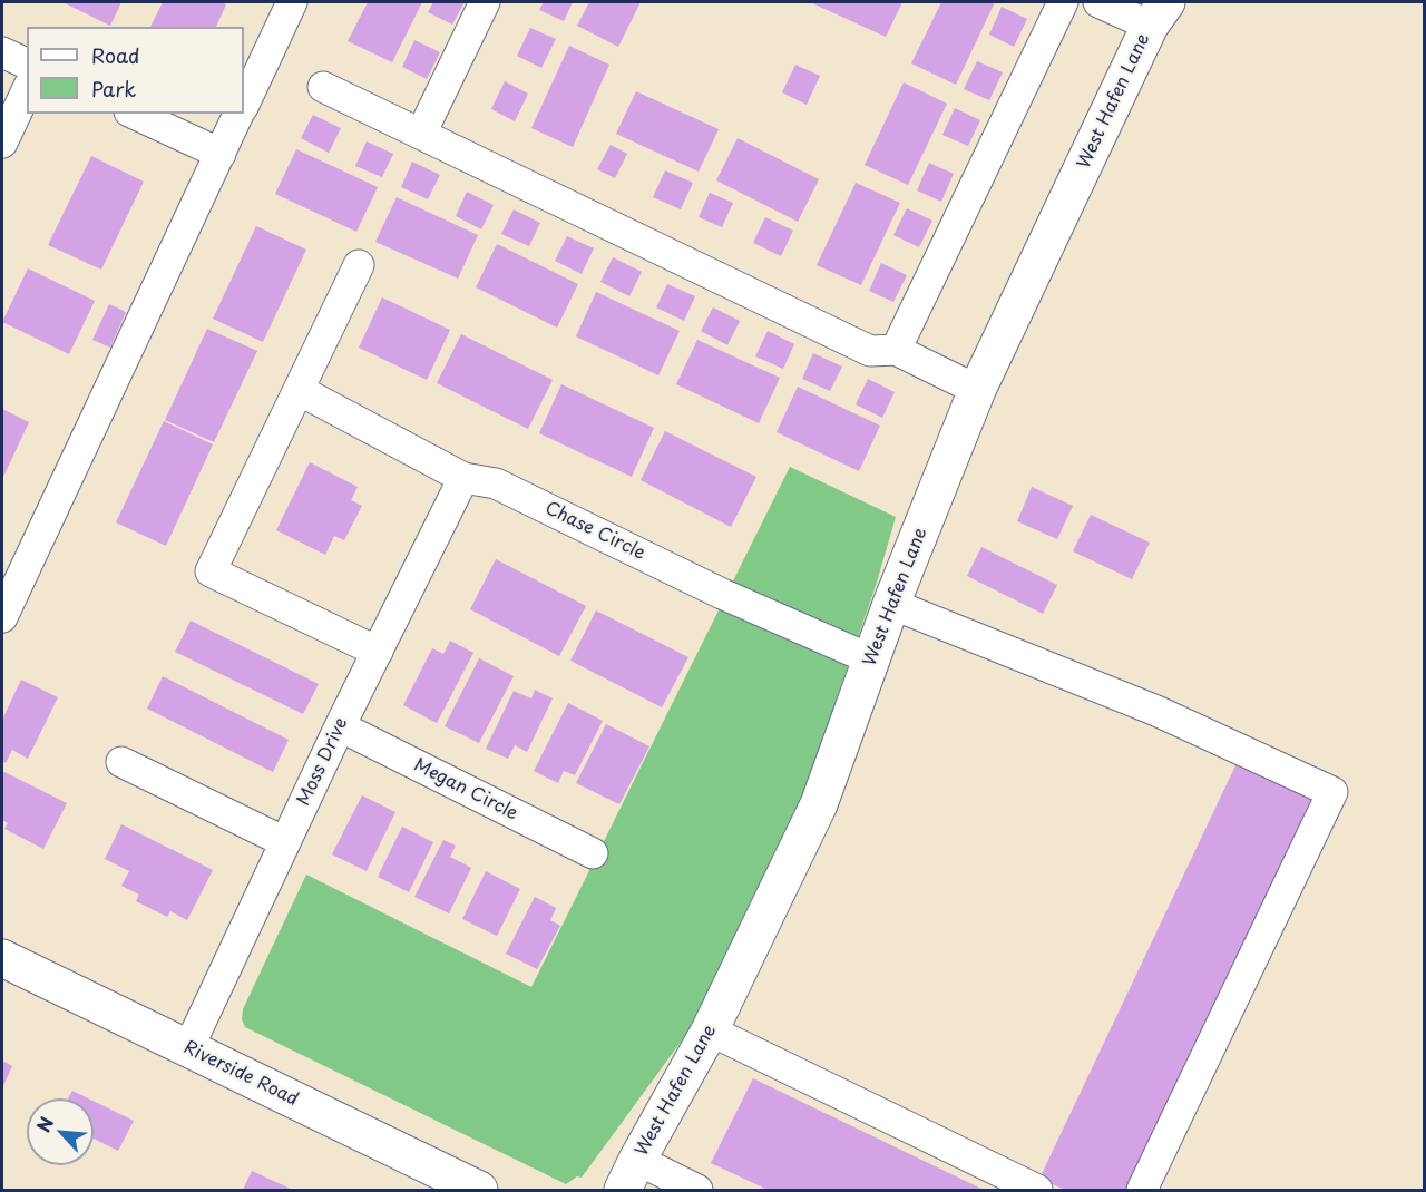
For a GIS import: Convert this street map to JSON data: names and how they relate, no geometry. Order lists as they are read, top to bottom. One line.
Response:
{"streets":{"main road":["West Hafen Lane","Riverside Road"],"street":["Chase Circle","Moss Drive","Megan Circle"]},"crossings":[["West Hafen Lane","Chase Circle"],["Chase Circle","Moss Drive"],["Moss Drive","Megan Circle"],["Moss Drive","Riverside Road"]],"legend":["Road","Park"],"north":"top left"}
